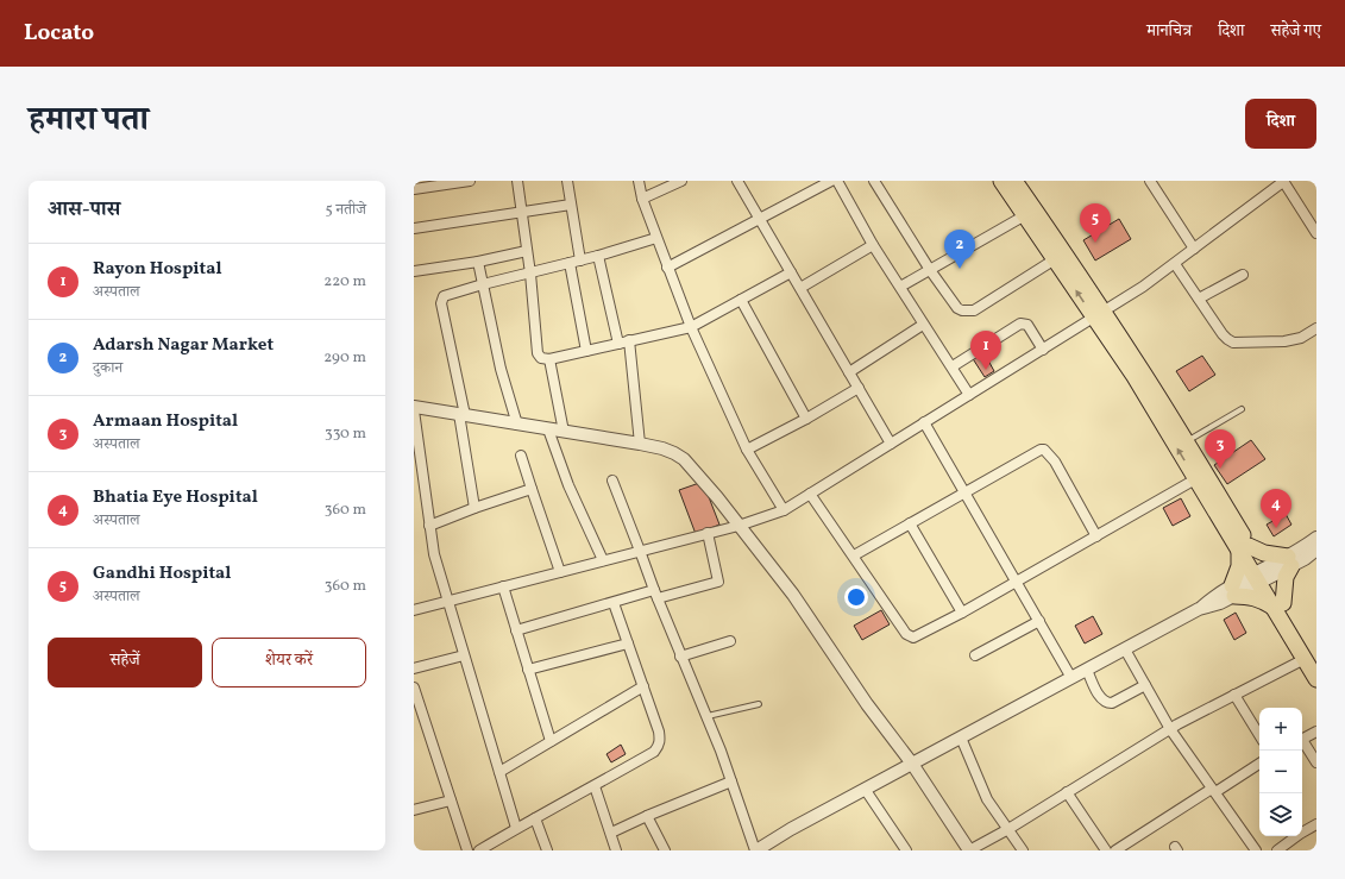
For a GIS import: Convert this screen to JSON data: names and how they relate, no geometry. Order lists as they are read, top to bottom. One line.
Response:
{"page":{"header":"Locato","nav":["मानचित्र","दिशा","सहेजे गए"],"title":"हमारा पता","buttons":["दिशा",["सहेजें","शेयर करें"]],"heading":["आस-पास","5 नतीजे"],"pins":["5","2","1","3","4"],"list":[{"mark":"1","name":"Rayon Hospital","note":"अस्पताल","value":"220 m"},{"mark":"2","name":"Adarsh Nagar Market","note":"दुकान","value":"290 m"},{"mark":"3","name":"Armaan Hospital","note":"अस्पताल","value":"330 m"},{"mark":"4","name":"Bhatia Eye Hospital","note":"अस्पताल","value":"360 m"},{"mark":"5","name":"Gandhi Hospital","note":"अस्पताल","value":"360 m"}],"map_buttons":["+","−"]}}
